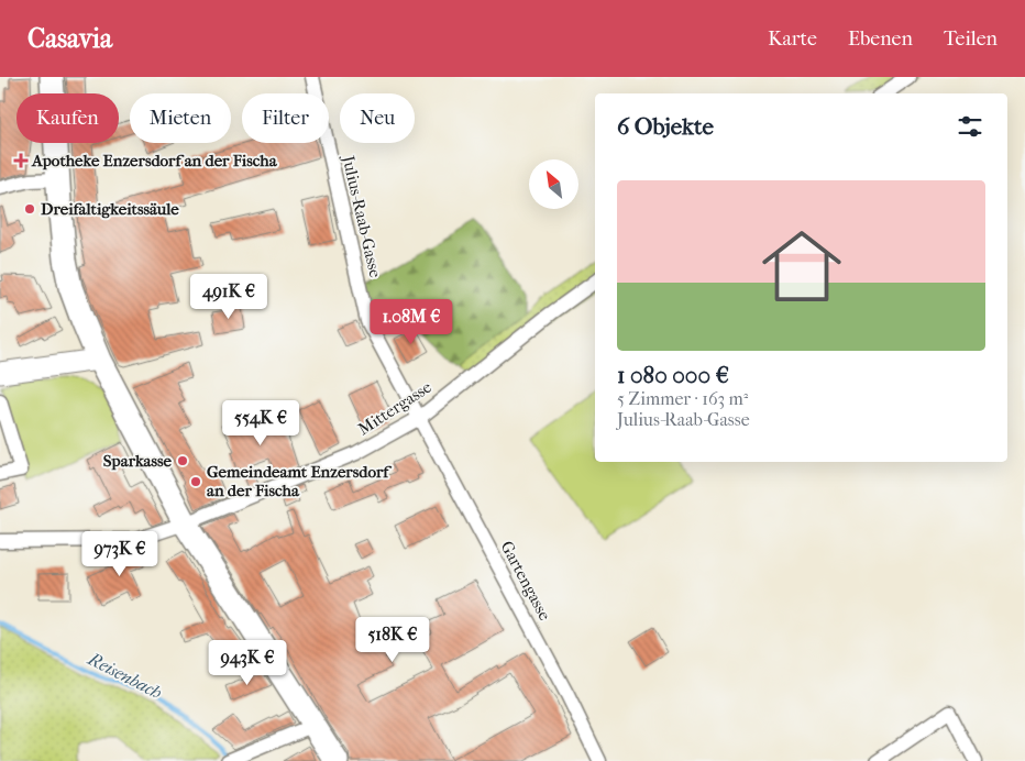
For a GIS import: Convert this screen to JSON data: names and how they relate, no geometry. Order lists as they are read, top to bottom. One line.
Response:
{"streets":{"street":["Julius-Raab-Gasse","Mittergasse","Gartengasse"]},"crossings":[["Julius-Raab-Gasse","Mittergasse"],["Julius-Raab-Gasse","Gartengasse"],["Mittergasse","Gartengasse"]],"water":["Reisenbach"],"places":{"health":["Apotheke Enzersdorf an der Fischa"],"other":["Dreifaltigkeitssäule","Sparkasse","Gemeindeamt Enzersdorf an der Fischa"]},"north":"top left","page":{"header":"Casavia","nav":["Karte","Ebenen","Teilen"],"chip":["Kaufen","Mieten","Filter","Neu"],"heading":"6 Objekte","list":[{"name":"1 080 000 €","note":"5 Zimmer · 163 m² · Julius-Raab-Gasse"}],"price":["491K €","1.08M €","554K €","973K €","518K €","943K €"]}}
